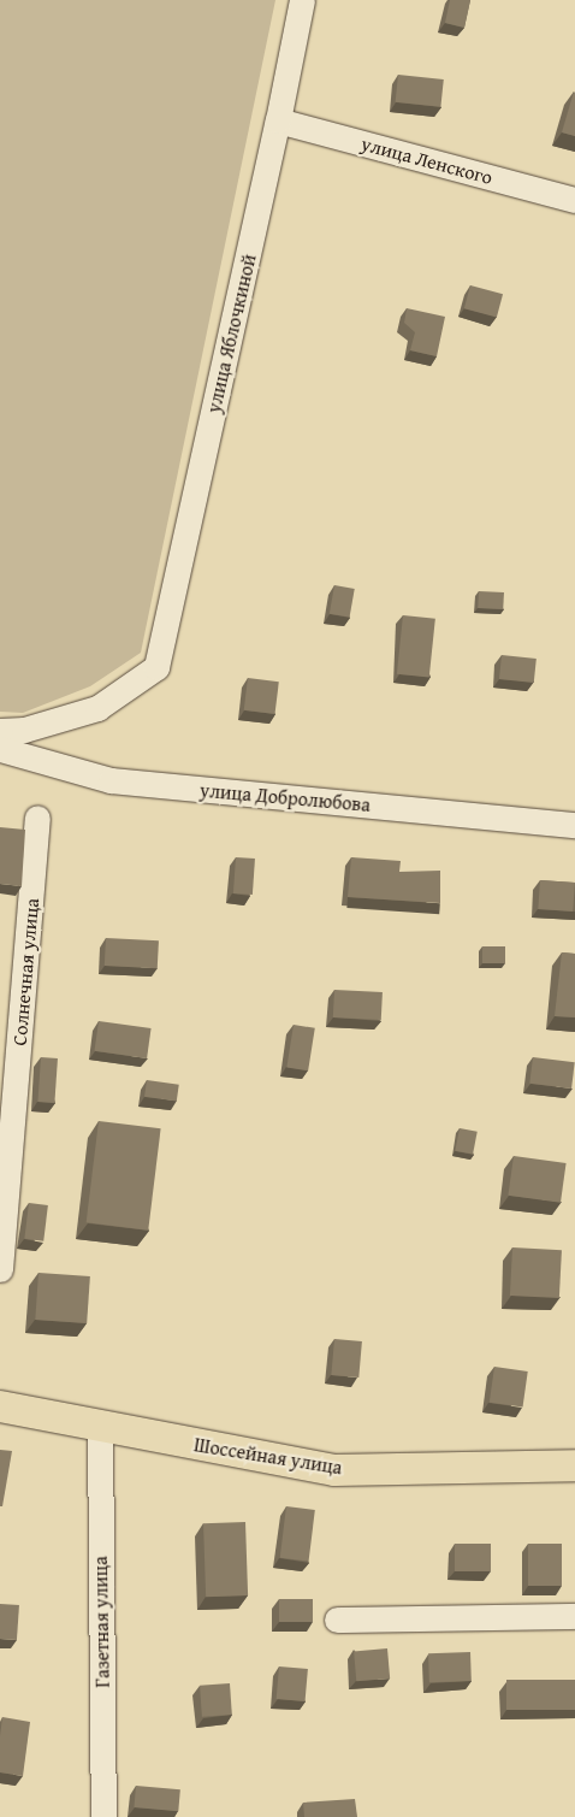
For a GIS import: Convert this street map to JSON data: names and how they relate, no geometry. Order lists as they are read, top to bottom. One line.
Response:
{"streets":{"main road":["Шоссейная улица"],"street":["улица Ленского","улица Яблочкиной","улица Добролюбова","Солнечная улица","Газетная улица"]},"crossings":[["улица Ленского","улица Яблочкиной"],["Шоссейная улица","Газетная улица"]]}
